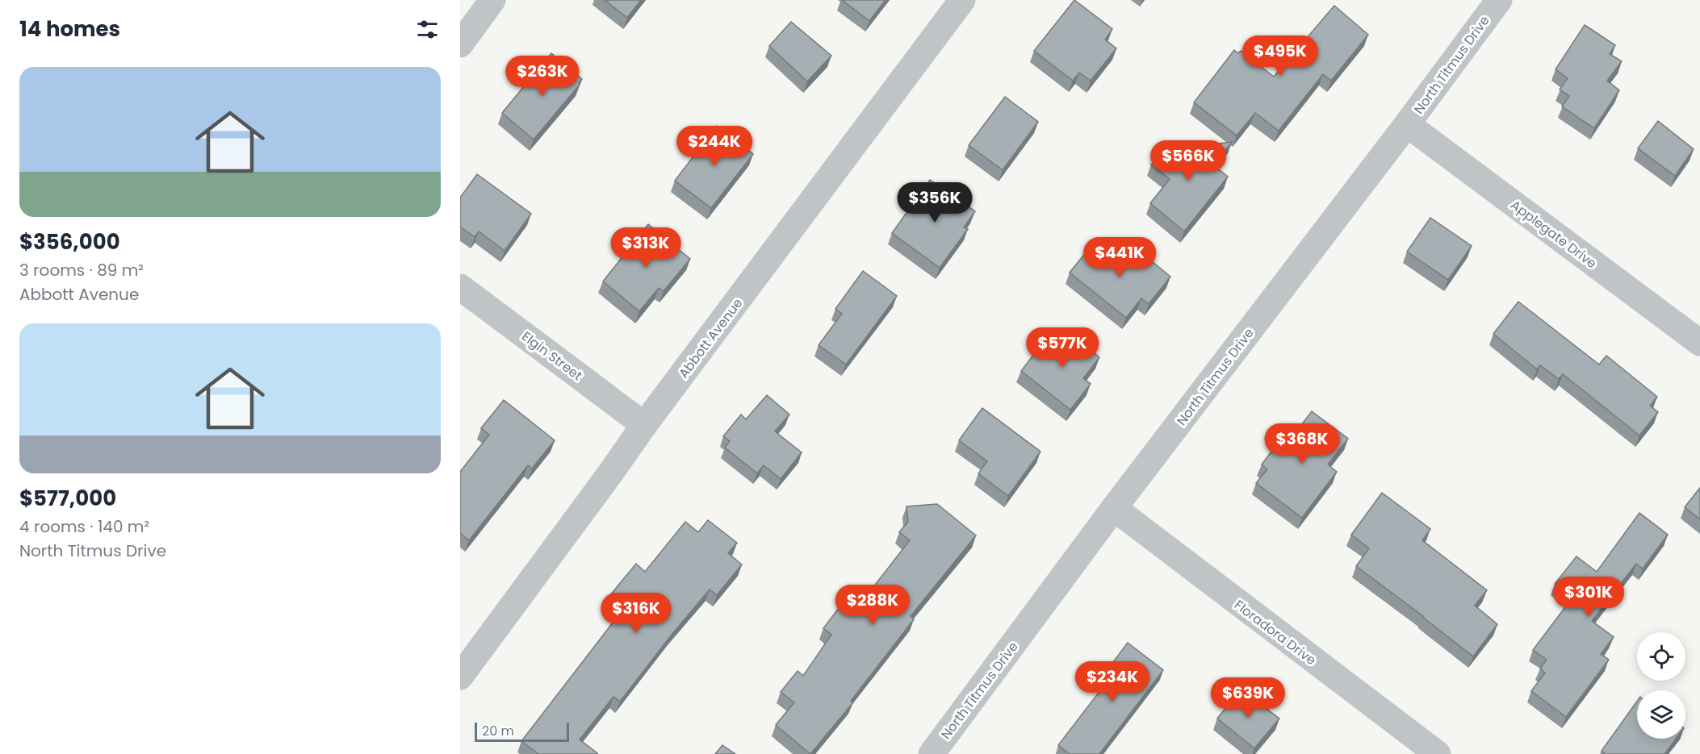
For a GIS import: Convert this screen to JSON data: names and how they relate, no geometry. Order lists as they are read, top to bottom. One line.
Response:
{"streets":{"street":["North Titmus Drive","Applegate Drive","Abbott Avenue","Elgin Street","Floradora Drive"]},"crossings":[["North Titmus Drive","Applegate Drive"],["North Titmus Drive","Floradora Drive"],["Abbott Avenue","Elgin Street"]],"scale_bar":"20 m","page":{"heading":"14 homes","price":["$495K","$263K","$244K","$566K","$356K","$313K","$441K","$577K","$368K","$301K","$288K","$316K","$234K","$639K"],"list":[{"name":"$356,000","note":"3 rooms · 89 m² · Abbott Avenue"},{"name":"$577,000","note":"4 rooms · 140 m² · North Titmus Drive"}],"scale":"20 m"}}
